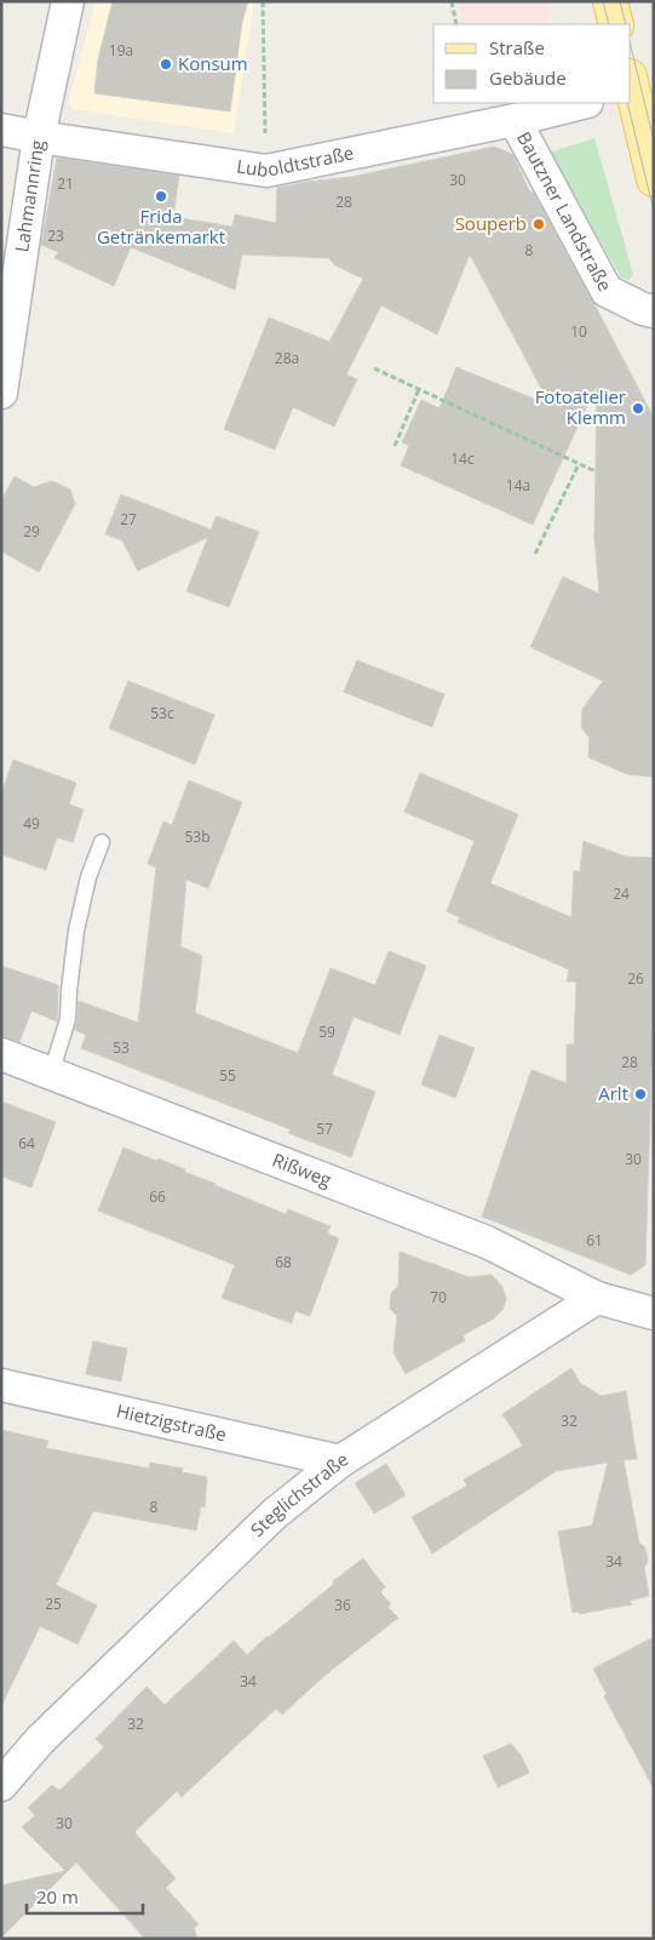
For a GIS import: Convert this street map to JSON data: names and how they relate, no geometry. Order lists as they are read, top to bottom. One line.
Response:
{"streets":{"street":["Luboldtstraße","Lahmannring","Bautzner Landstraße","Rißweg","Hietzigstraße","Steglichstraße"]},"crossings":[["Luboldtstraße","Lahmannring"],["Luboldtstraße","Bautzner Landstraße"],["Rißweg","Steglichstraße"],["Hietzigstraße","Steglichstraße"]],"places":["Konsum","Frida Getränkemarkt","Souperb","Fotoatelier Klemm","Arlt"],"house_numbers":["19a","30","21","28","23","8","10","28a","14c","14a","27","29","53c","49","53b","24","26","59","53","28","55","57","64","30","66","61","68","70","32","8","34","25","36","34","32","30"],"legend":["Straße","Gebäude"],"scale_bar":"20 m"}
